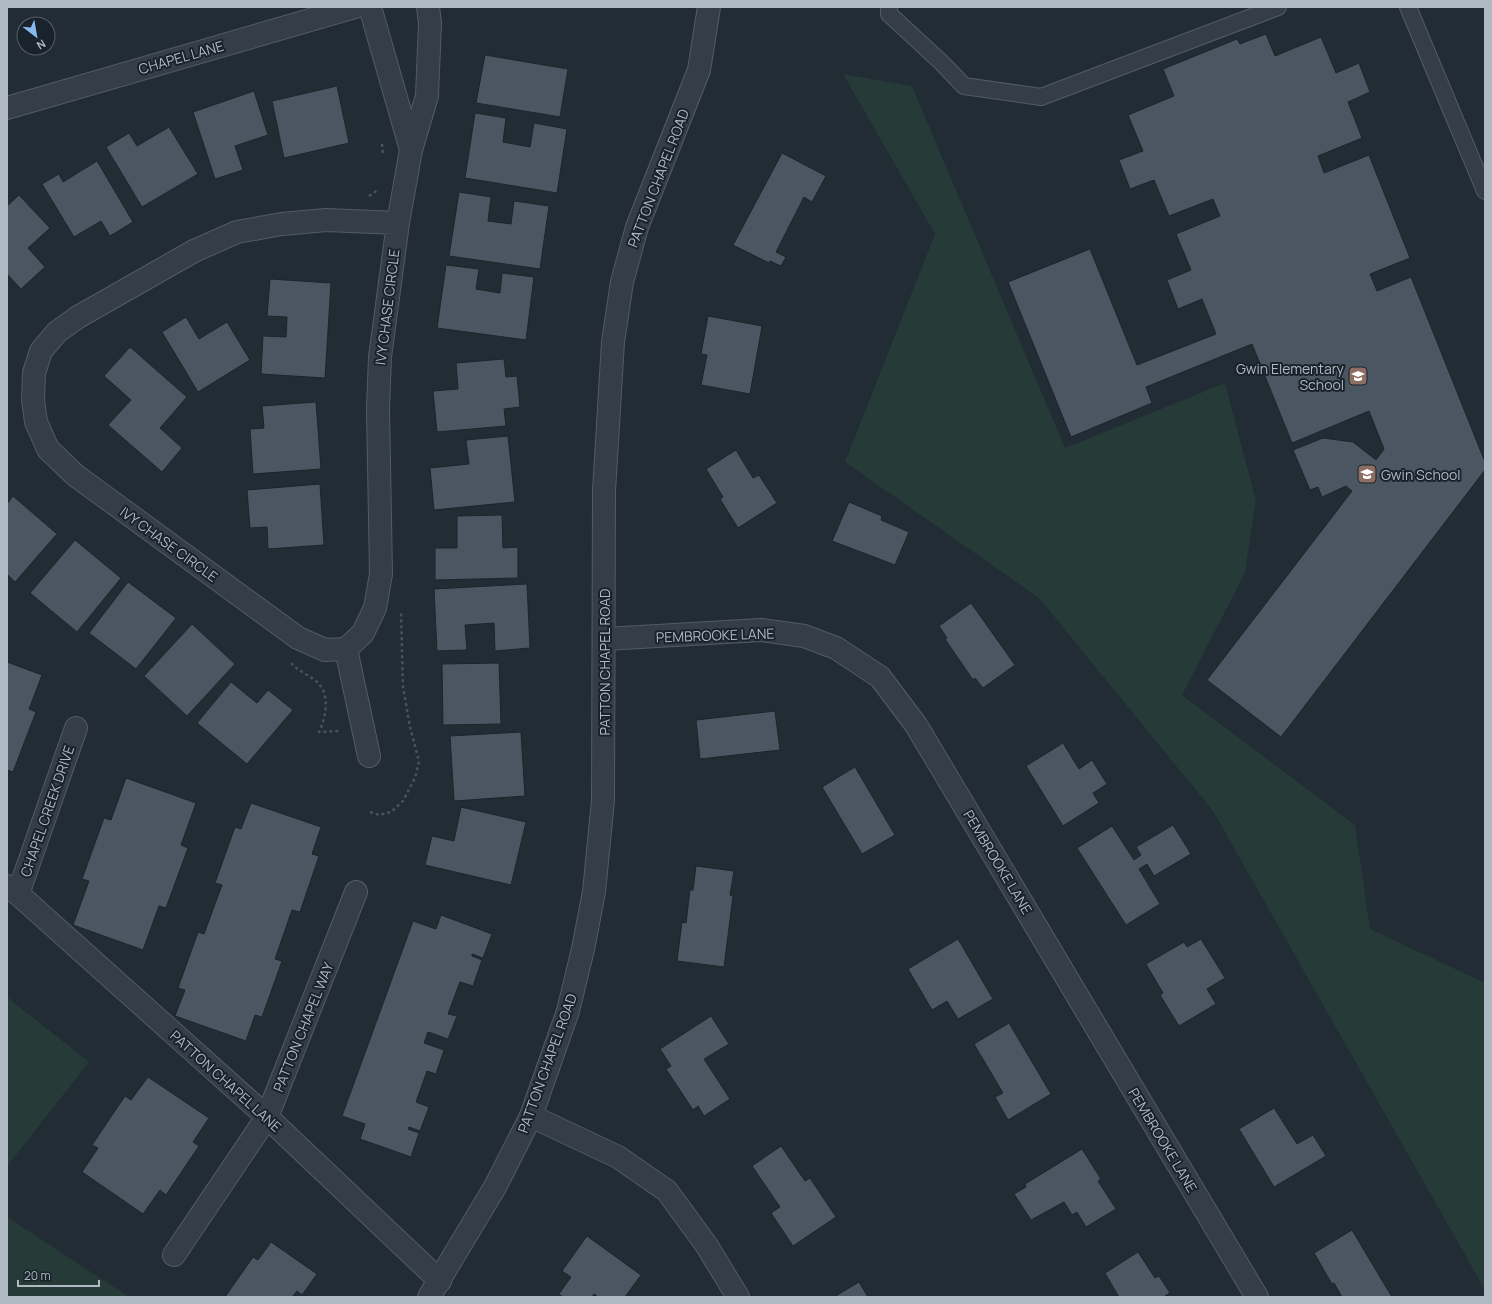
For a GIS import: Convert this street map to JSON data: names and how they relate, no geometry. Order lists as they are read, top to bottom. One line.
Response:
{"streets":{"street":["CHAPEL LANE","PATTON CHAPEL ROAD","IVY CHASE CIRCLE","PEMBROOKE LANE","CHAPEL CREEK DRIVE","PATTON CHAPEL WAY","PATTON CHAPEL LANE"]},"crossings":[["PATTON CHAPEL ROAD","PEMBROOKE LANE"],["PATTON CHAPEL ROAD","PATTON CHAPEL LANE"],["CHAPEL CREEK DRIVE","PATTON CHAPEL LANE"],["PATTON CHAPEL WAY","PATTON CHAPEL LANE"]],"places":{"school or university":["Gwin Elementary School","Gwin School"]},"scale_bar":"20 m","north":"bottom right"}
